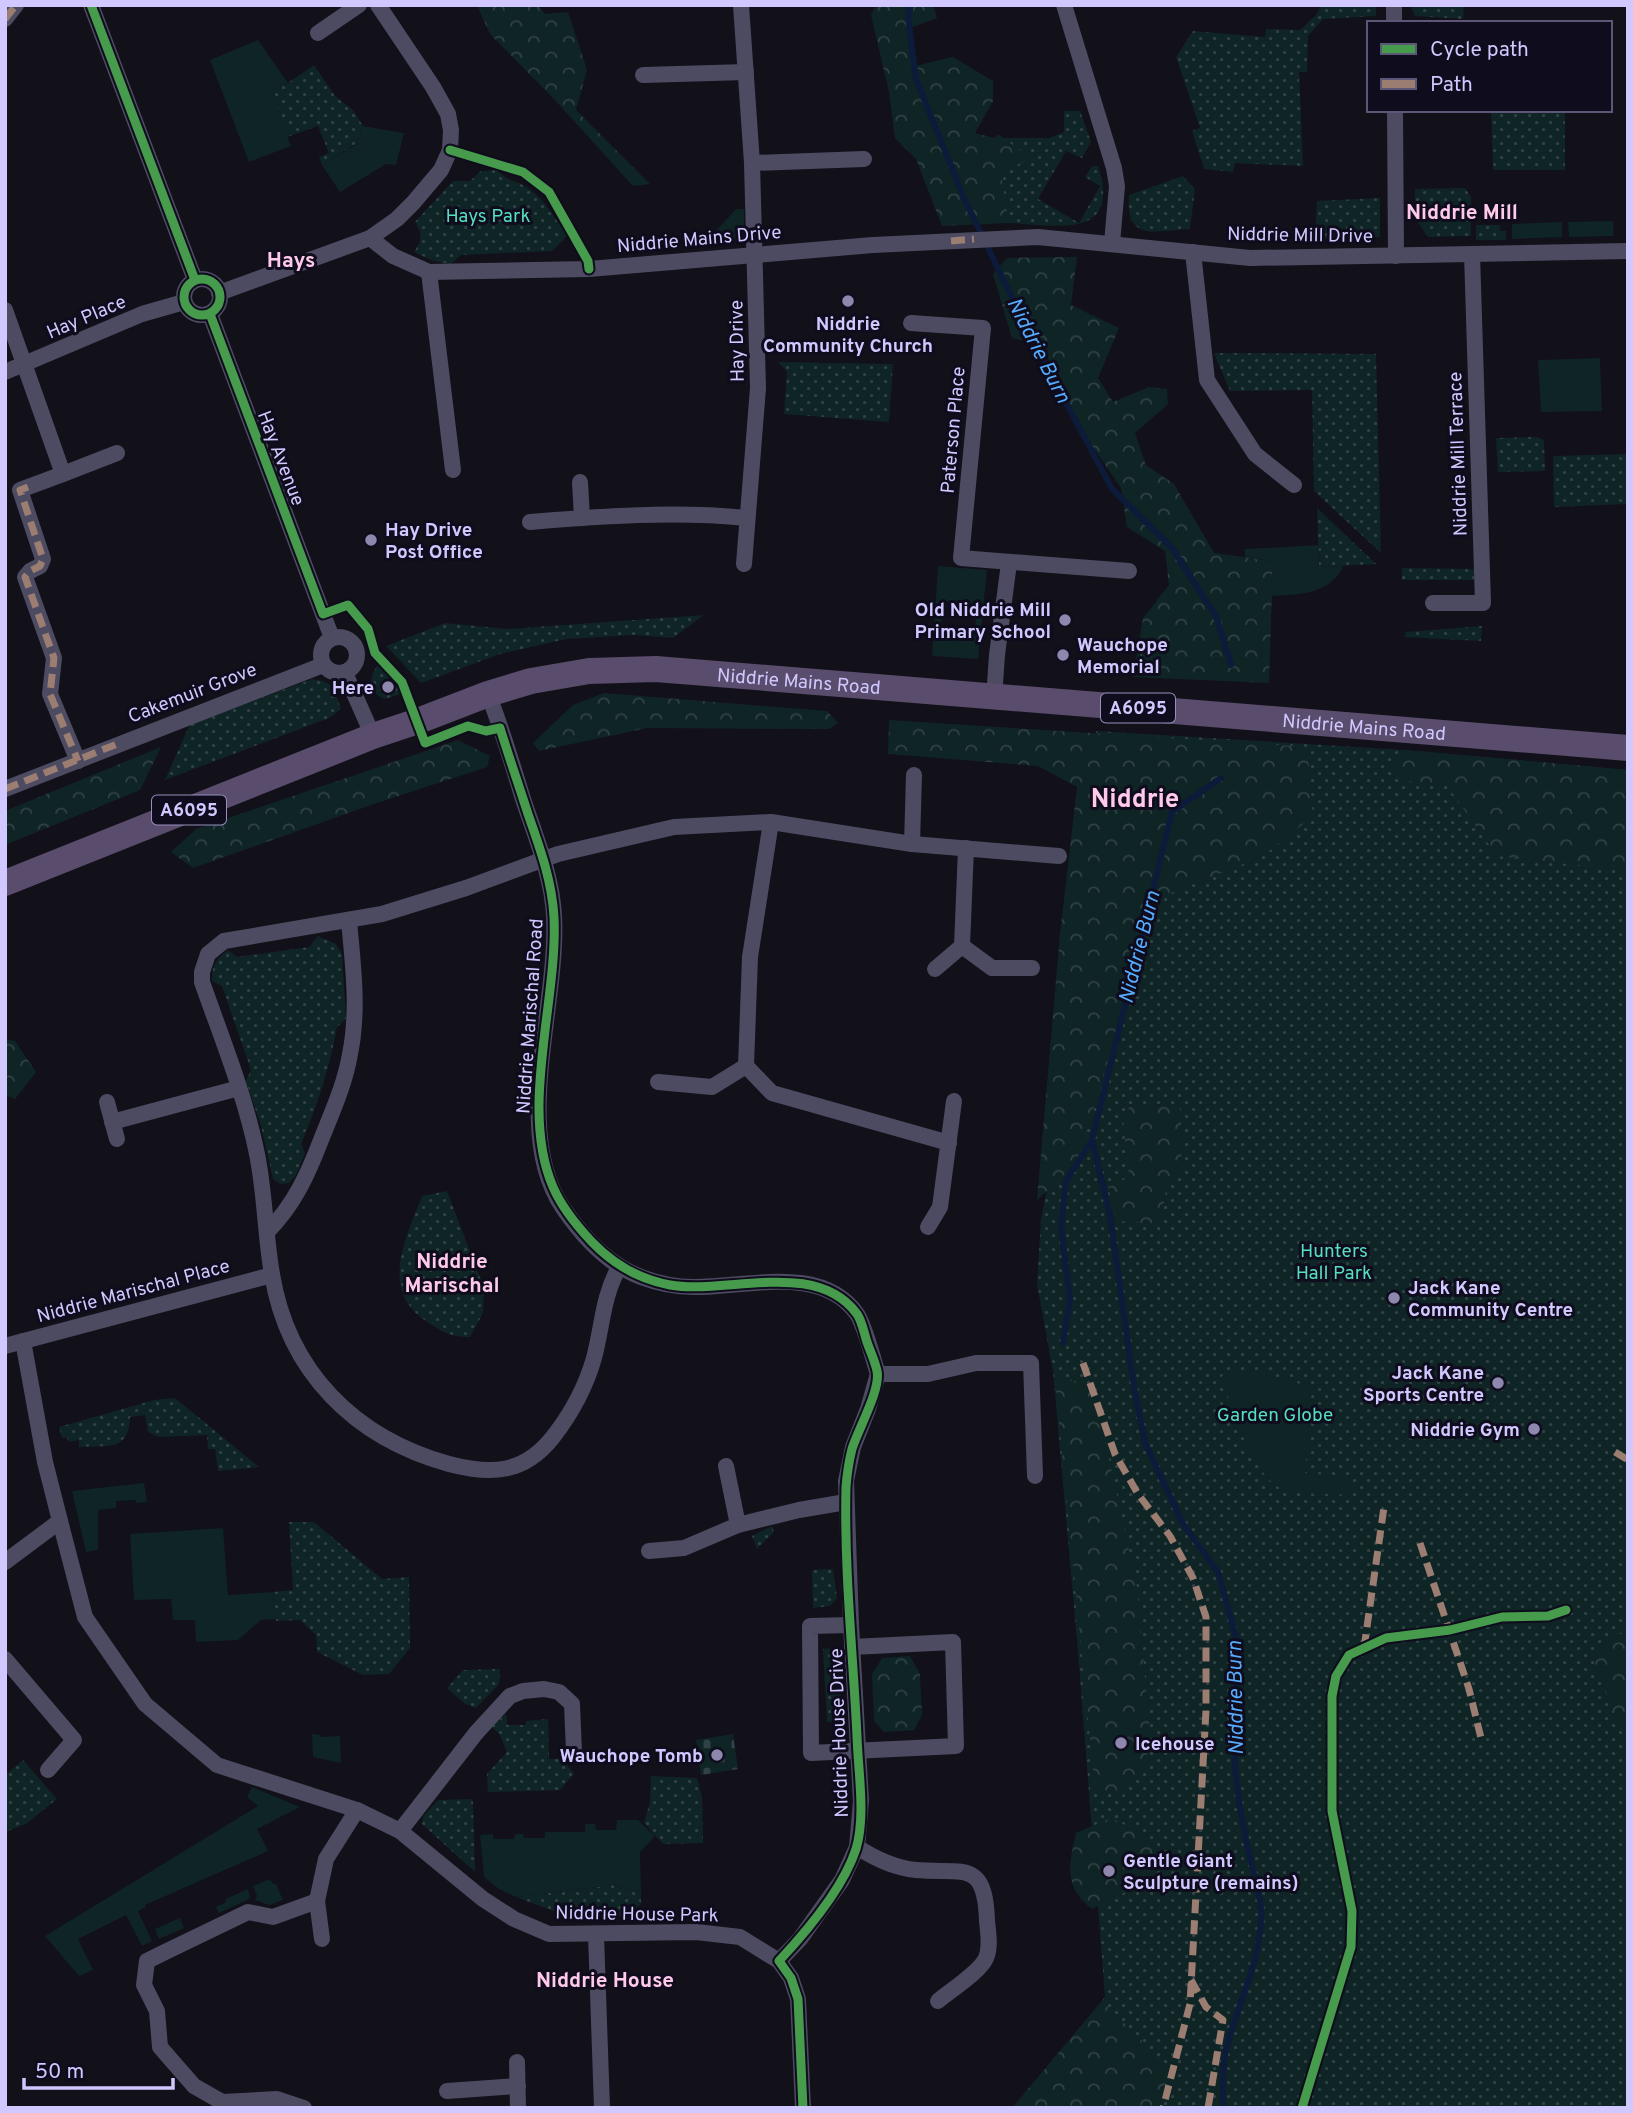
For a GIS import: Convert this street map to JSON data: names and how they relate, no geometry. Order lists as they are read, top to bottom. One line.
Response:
{"streets":{"main road":["Niddrie Mains Road","A6095"],"street":["Niddrie Mill Drive","Niddrie Mains Drive","Hay Place","Hay Drive","Paterson Place","Niddrie Mill Terrace","Hay Avenue","Cakemuir Grove","Niddrie Marischal Road","Niddrie Marischal Place","Niddrie House Drive","Niddrie House Park"]},"crossings":[["Niddrie Mill Drive","Niddrie Mains Drive"],["Niddrie Mill Drive","Niddrie Mill Terrace"],["Niddrie Mains Drive","Hay Drive"],["Hay Place","Hay Avenue"],["Hay Avenue","Cakemuir Grove"],["Niddrie Mains Road","Niddrie Marischal Road"],["Niddrie Marischal Road","Niddrie House Drive"],["Niddrie Marischal Place","Niddrie House Park"],["Niddrie House Drive","Niddrie House Park"]],"districts":["Niddrie Mill","Hays","Niddrie","Niddrie Marischal","Niddrie House"],"water":["Niddrie Burn"],"parks":["Hays Park","Hunters Hall Park","Garden Globe"],"places":["Niddrie Community Church","Hay Drive Post Office","Old Niddrie Mill Primary School","Wauchope Memorial","Here","Jack Kane Community Centre","Jack Kane Sports Centre","Niddrie Gym","Icehouse","Wauchope Tomb","Gentle Giant Sculpture (remains)"],"legend":["Cycle path","Path"],"scale_bar":"50 m"}
